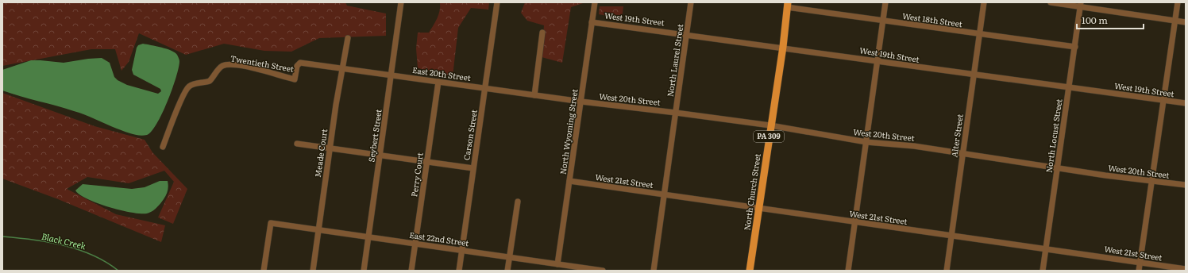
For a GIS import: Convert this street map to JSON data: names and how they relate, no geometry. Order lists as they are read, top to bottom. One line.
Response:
{"streets":{"main road":["PA 309","North Church Street"],"street":["West 19th Street","West 18th Street","North Laurel Street","Twentieth Street","East 20th Street","West 20th Street","North Wyoming Street","Carson Street","Seybert Street","Alter Street","North Locust Street","Meade Court","Perry Court","West 21st Street","East 22nd Street"]},"crossings":[["West 19th Street","North Laurel Street"],["West 19th Street","North Wyoming Street"],["West 19th Street","Alter Street"],["West 19th Street","North Locust Street"],["West 19th Street","North Church Street"],["West 18th Street","Alter Street"],["West 18th Street","North Locust Street"],["West 18th Street","North Church Street"],["North Laurel Street","West 20th Street"],["North Laurel Street","West 21st Street"],["Twentieth Street","East 20th Street"],["East 20th Street","West 20th Street"],["East 20th Street","North Wyoming Street"],["East 20th Street","Carson Street"],["East 20th Street","Seybert Street"],["East 20th Street","Meade Court"],["East 20th Street","Perry Court"],["West 20th Street","North Wyoming Street"],["West 20th Street","Alter Street"],["West 20th Street","North Locust Street"],["West 20th Street","North Church Street"],["North Wyoming Street","West 21st Street"],["North Wyoming Street","East 22nd Street"],["Carson Street","East 22nd Street"],["Seybert Street","East 22nd Street"],["Alter Street","West 21st Street"],["North Locust Street","West 21st Street"],["Meade Court","East 22nd Street"],["Perry Court","East 22nd Street"],["West 21st Street","North Church Street"]],"water":["Black Creek"],"scale_bar":"100 m"}
